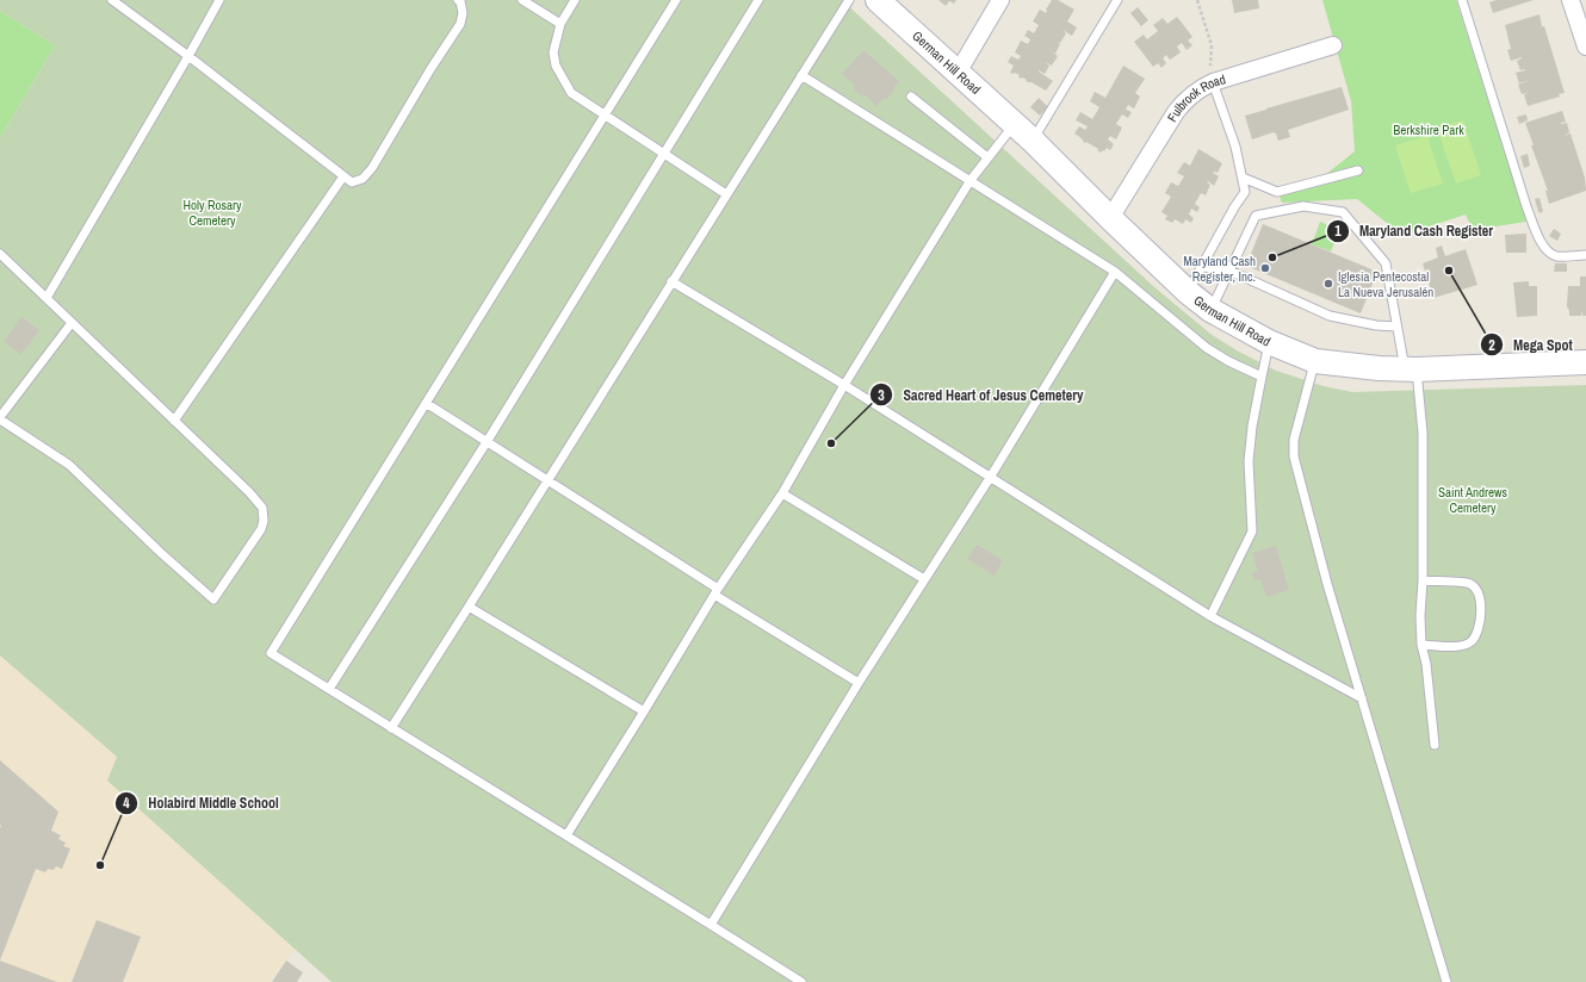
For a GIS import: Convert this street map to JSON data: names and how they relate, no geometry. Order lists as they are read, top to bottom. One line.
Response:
{"streets":{"street":["German Hill Road","Fulbrook Road"]},"crossings":[["German Hill Road","Fulbrook Road"]],"parks":["Berkshire Park","Holy Rosary Cemetery","Saint Andrews Cemetery"],"places":["Maryland Cash Register","Maryland Cash Register, Inc.","Mega Spot","Iglesia Pentecostal La Nueva Jerusalén","Sacred Heart of Jesus Cemetery","Holabird Middle School"]}
